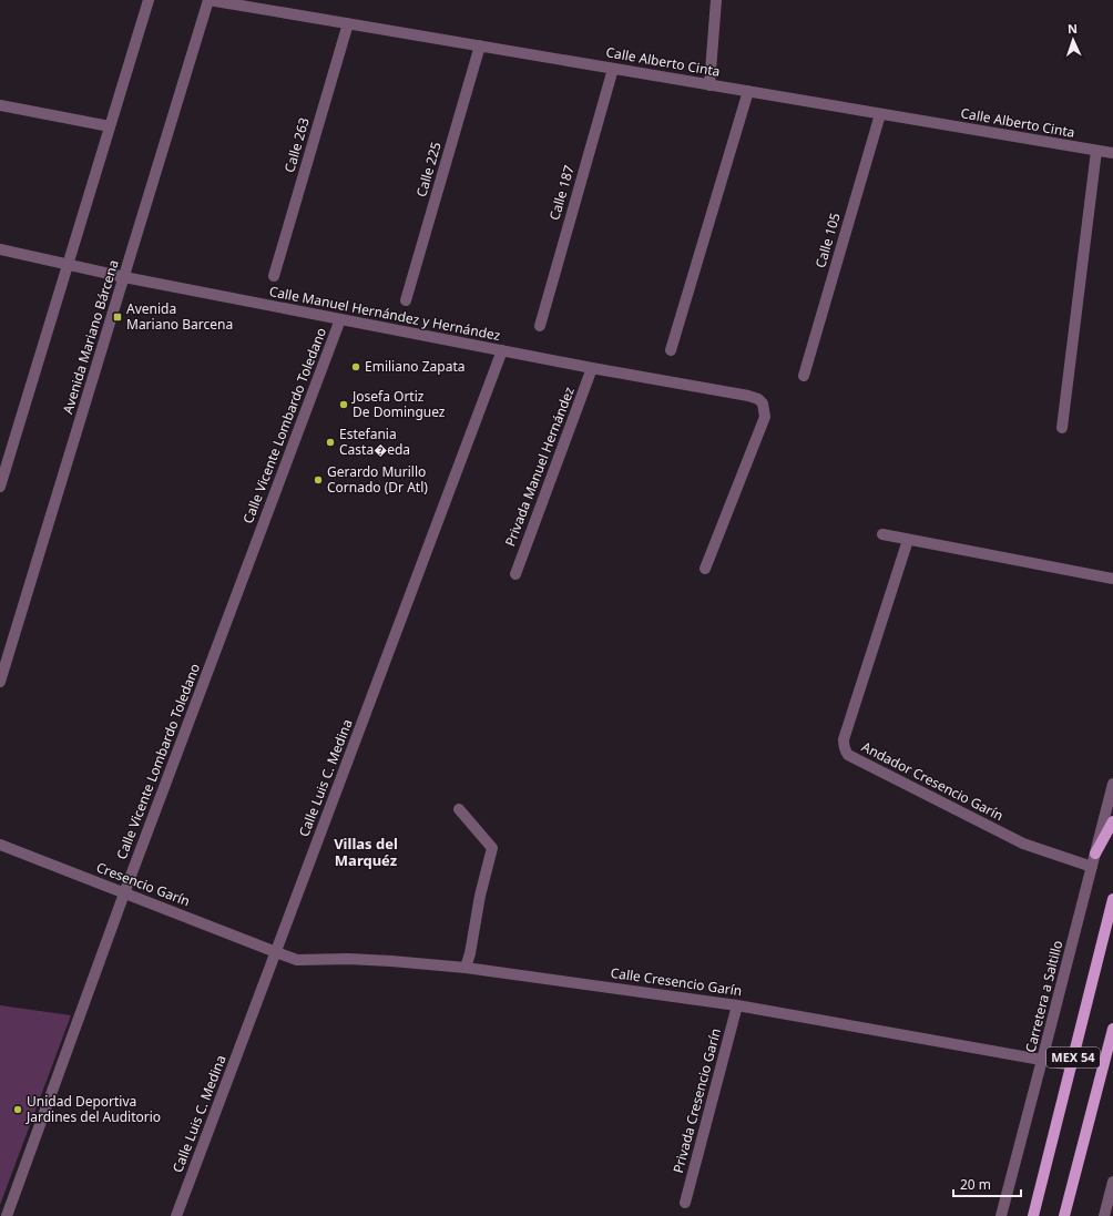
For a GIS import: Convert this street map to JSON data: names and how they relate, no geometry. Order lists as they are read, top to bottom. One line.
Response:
{"streets":{"main road":["MEX 54"],"street":["Calle Alberto Cinta","Calle 263","Calle 225","Calle 187","Calle 105","Calle Manuel Hernández y Hernández","Avenida Mariano Bárcena","Calle Vicente Lombardo Toledano","Privada Manuel Hernández","Calle Luis C. Medina","Andador Cresencio Garín","Cresencio Garín","Calle Cresencio Garín","Carretera a Saltillo","Privada Cresencio Garín"]},"crossings":[["Calle Alberto Cinta","Calle 263"],["Calle Alberto Cinta","Calle 225"],["Calle Alberto Cinta","Calle 187"],["Calle Alberto Cinta","Calle 105"],["Calle Alberto Cinta","Avenida Mariano Bárcena"],["Calle Manuel Hernández y Hernández","Avenida Mariano Bárcena"],["Calle Manuel Hernández y Hernández","Calle Vicente Lombardo Toledano"],["Calle Manuel Hernández y Hernández","Privada Manuel Hernández"],["Calle Manuel Hernández y Hernández","Calle Luis C. Medina"],["Calle Vicente Lombardo Toledano","Cresencio Garín"],["Calle Luis C. Medina","Cresencio Garín"],["Calle Luis C. Medina","Calle Cresencio Garín"],["Andador Cresencio Garín","Carretera a Saltillo"],["Cresencio Garín","Calle Cresencio Garín"],["Calle Cresencio Garín","Carretera a Saltillo"],["Calle Cresencio Garín","MEX 54"],["Calle Cresencio Garín","Privada Cresencio Garín"]],"districts":["Villas del Marquéz"],"places":{"transit":["Avenida Mariano Barcena"],"other":["Emiliano Zapata","Josefa Ortiz De Dominguez","Estefania Casta�eda","Gerardo Murillo Cornado (Dr Atl)","Unidad Deportiva Jardines del Auditorio"]},"scale_bar":"20 m","north":"top"}
